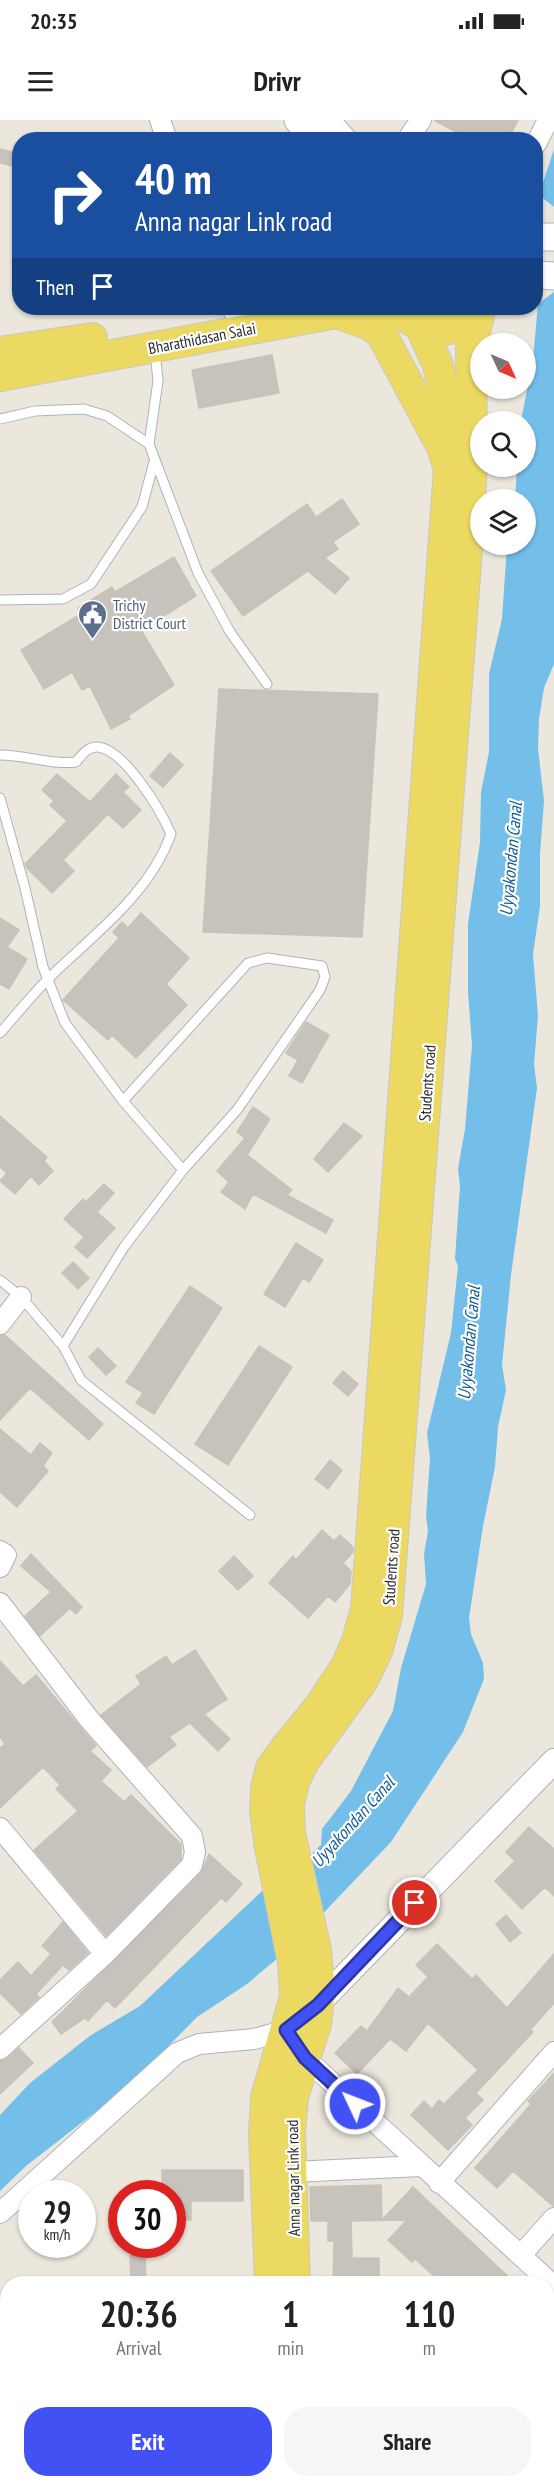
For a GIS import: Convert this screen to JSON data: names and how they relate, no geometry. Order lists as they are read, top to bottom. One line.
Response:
{"streets":{"main road":["Bharathidasan Salai","Students road","Anna nagar Link road"]},"water":["Uyyakondan Canal"],"places":{"public building":["Trichy District Court"]},"north":"bottom right","page":{"status":"20:35","header":"Drivr","turn":["40 m","Anna nagar Link road"],"then":"Then","speed":"29 km/h","limit":"30","eta":["20:36","Arrival","1","min","110","m"],"buttons":["Exit","Share"]}}
